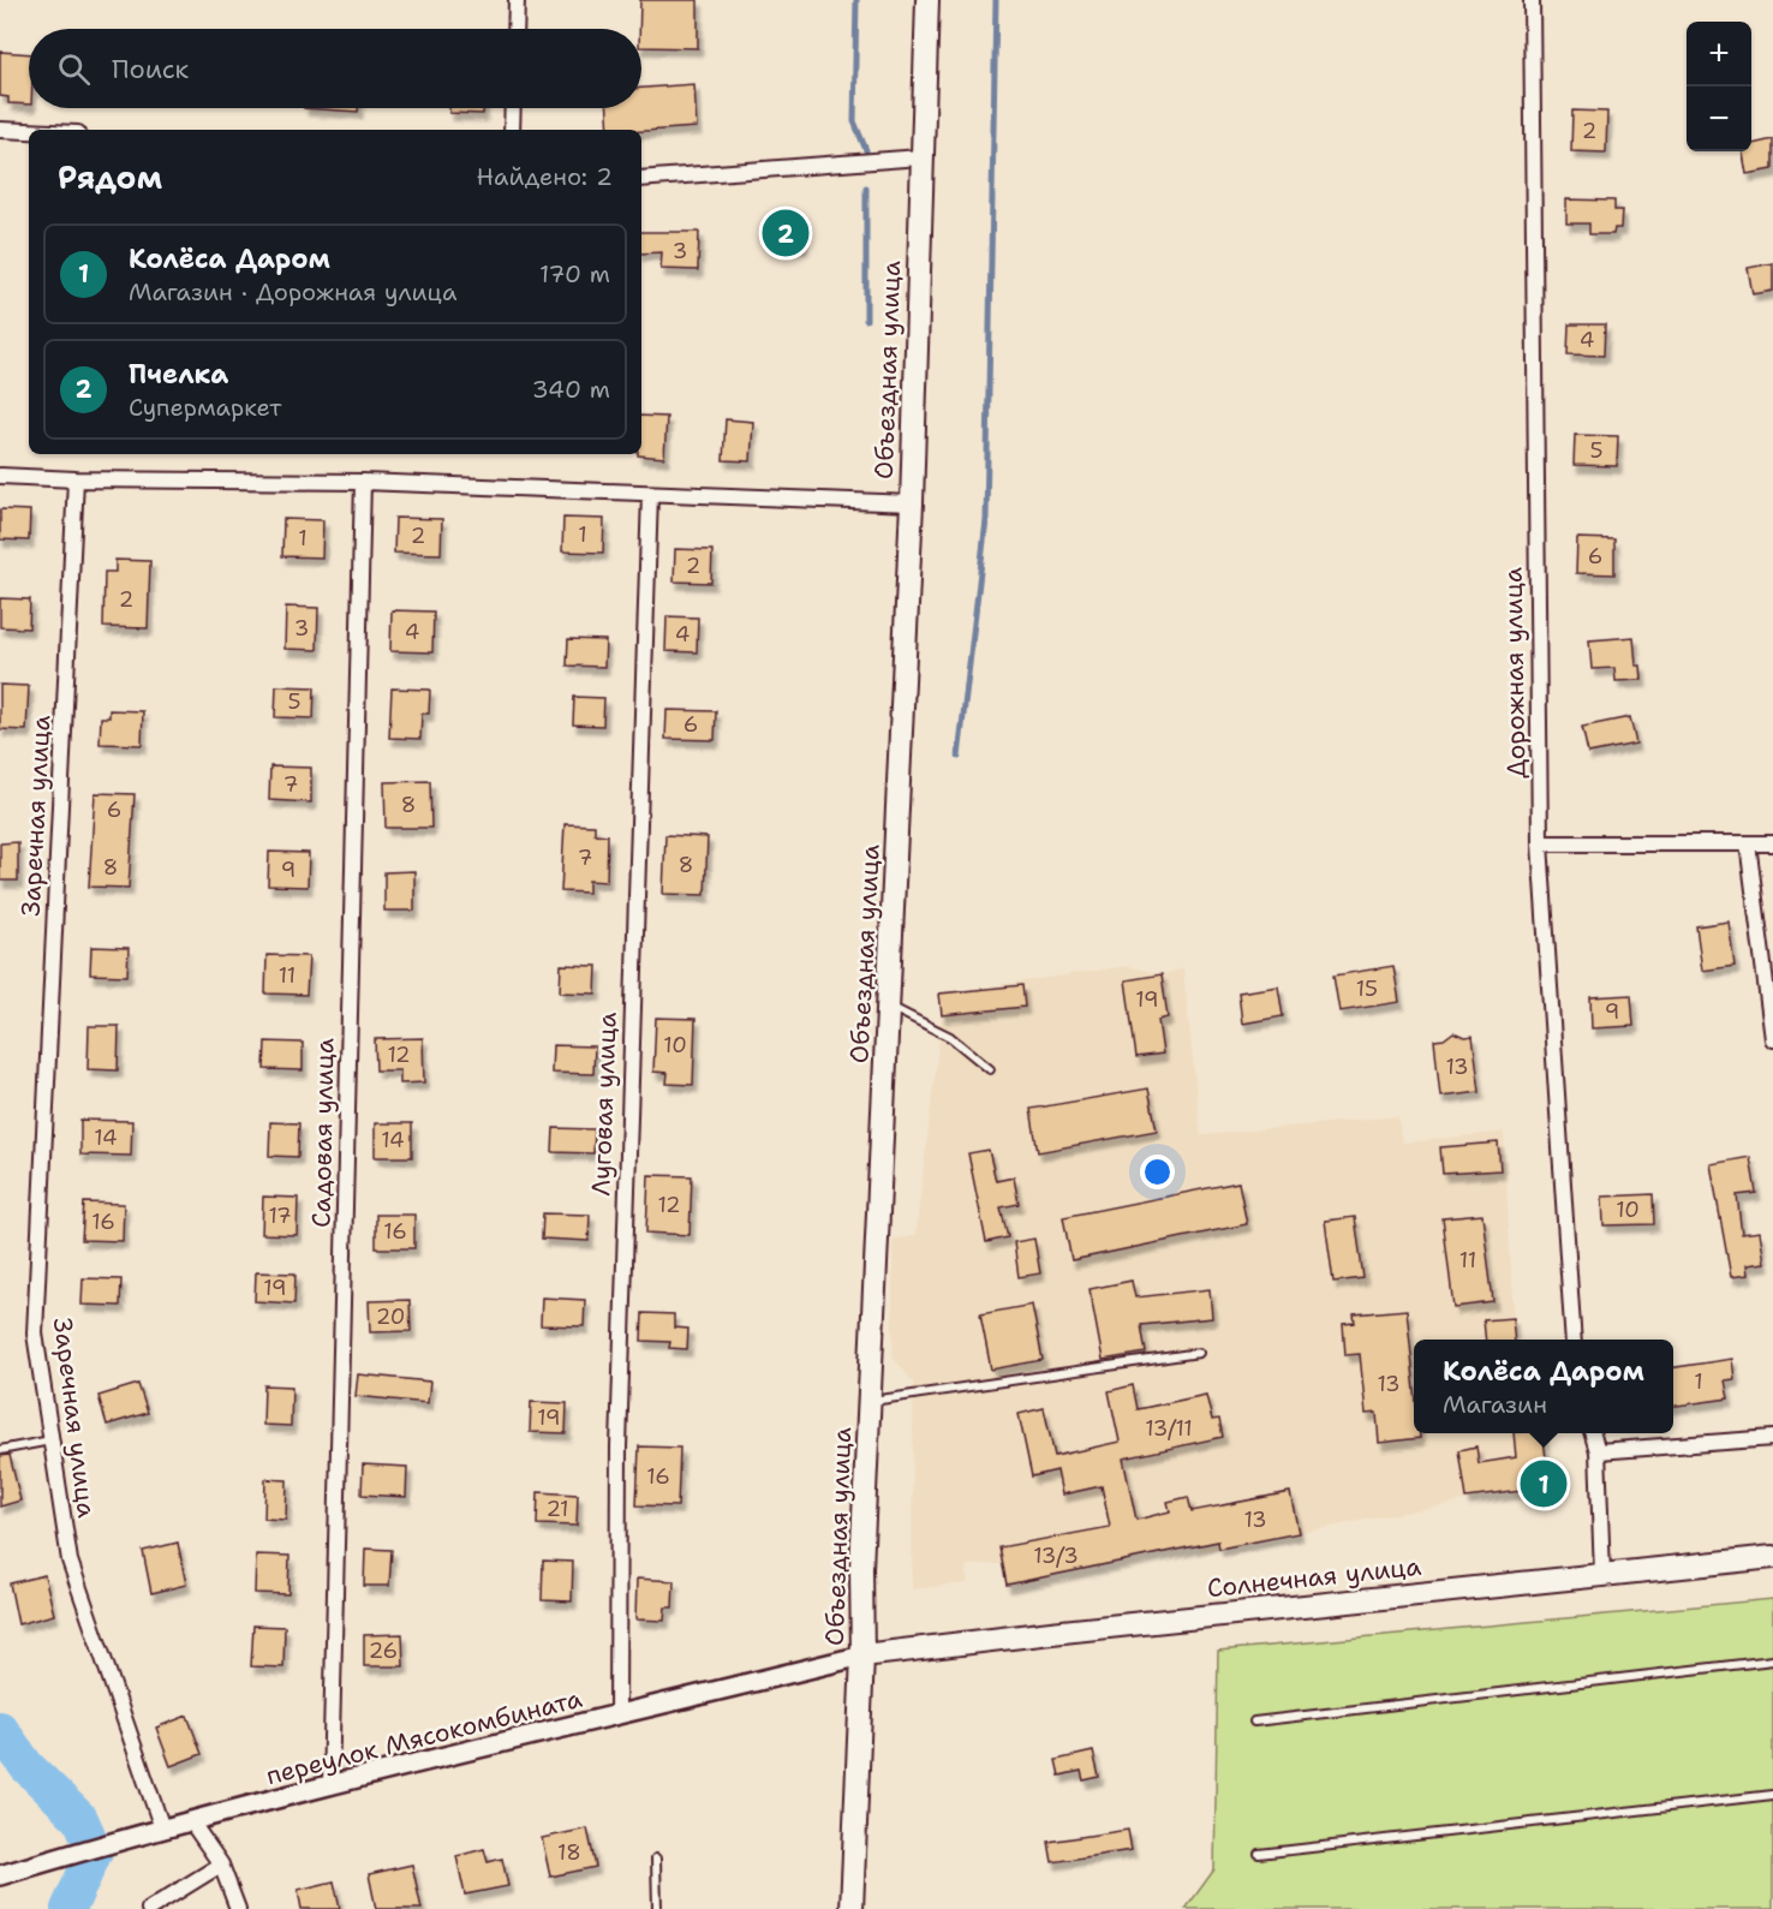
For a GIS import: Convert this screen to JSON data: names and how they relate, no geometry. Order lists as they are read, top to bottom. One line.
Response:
{"streets":{"main road":["Объездная улица","Солнечная улица"],"street":["Дорожная улица","Заречная улица","Луговая улица","Садовая улица","переулок Мясокомбината"]},"crossings":[["Объездная улица","Солнечная улица"],["Объездная улица","переулок Мясокомбината"],["Заречная улица","переулок Мясокомбината"],["Луговая улица","переулок Мясокомбината"],["Садовая улица","переулок Мясокомбината"],["Солнечная улица","переулок Мясокомбината"]],"house_numbers":["2","3","4","5","1","2","1","6","2","2","3","4","4","5","6","7","8","6","7","8","8","9","11","15","19","9","10","12","13","14","14","12","10","17","16","16","11","19","20","1","13","19","13/11","16","21","13","13/3","26","18"],"page":{"map_buttons":["+","−"],"search":"Поиск","heading":["Рядом","Найдено: 2"],"pins":["2","1"],"list":[{"mark":"1","name":"Колёса Даром","note":"Магазин · Дорожная улица","value":"170 m"},{"mark":"2","name":"Пчелка","note":"Супермаркет","value":"340 m"}],"popup":["Колёса Даром","Магазин"]}}
